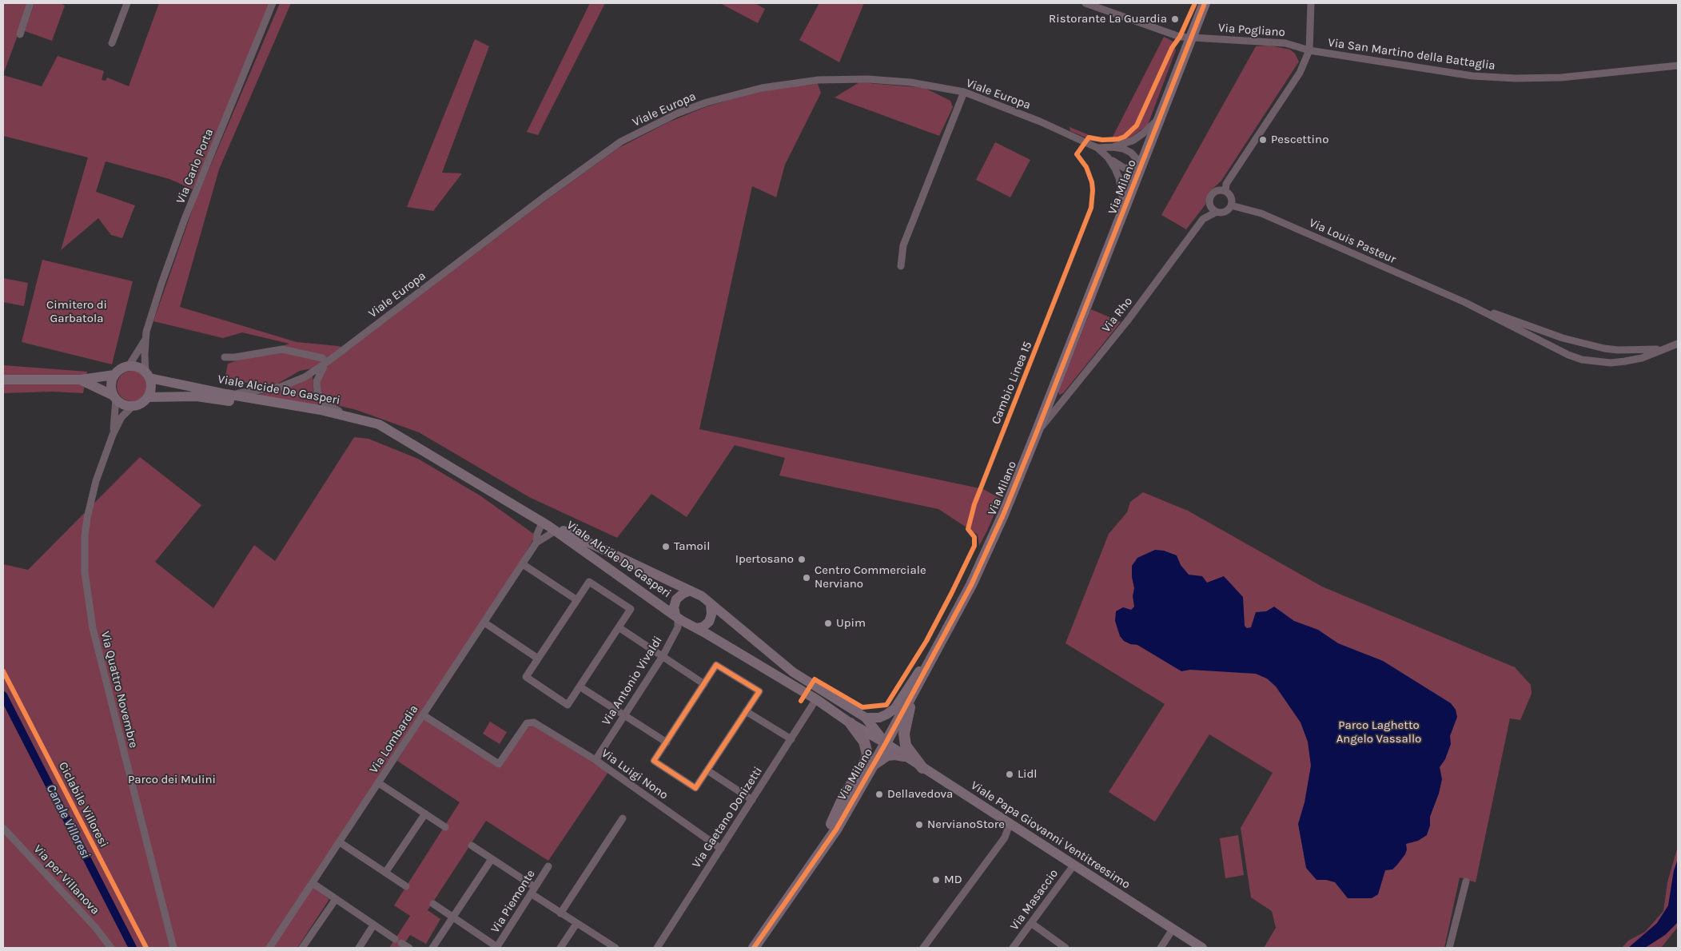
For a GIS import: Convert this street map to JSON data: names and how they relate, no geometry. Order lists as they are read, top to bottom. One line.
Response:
{"streets":{"main road":["Via Milano"],"street":["Via Pogliano","Via San Martino della Battaglia","Viale Europa","Via Carlo Porta","Via Louis Pasteur","Via Rho","Viale Alcide De Gasperi","Via Antonio Vivaldi","Via Quattro Novembre","Via Lombardia","Via Luigi Nono","Via Gaetano Donizetti","Viale Papa Giovanni Ventitreesimo","Via per Villanova","Via Masaccio","Via Piemonte"],"cycle path":["Cambio Linea 15","Ciclabile Villoresi"]},"crossings":[["Via Pogliano","Via San Martino della Battaglia"],["Via Pogliano","Via Milano"],["Viale Europa","Via Milano"],["Viale Europa","Viale Alcide De Gasperi"],["Via Milano","Via Rho"],["Via Milano","Viale Alcide De Gasperi"],["Via Milano","Viale Papa Giovanni Ventitreesimo"],["Via Louis Pasteur","Via Rho"],["Viale Alcide De Gasperi","Via Antonio Vivaldi"],["Viale Alcide De Gasperi","Via Lombardia"],["Viale Alcide De Gasperi","Via Gaetano Donizetti"],["Viale Alcide De Gasperi","Viale Papa Giovanni Ventitreesimo"],["Via Antonio Vivaldi","Via Luigi Nono"],["Via Lombardia","Via Luigi Nono"],["Via Luigi Nono","Via Gaetano Donizetti"],["Viale Papa Giovanni Ventitreesimo","Via Masaccio"]],"water":["Canale Villoresi"],"parks":["Cimitero di Garbatola","Parco Laghetto Angelo Vassallo","Parco dei Mulini"],"places":["Ristorante La Guardia","Pescettino","Tamoil","Ipertosano","Centro Commerciale Nerviano","Upim","Lidl","Dellavedova","NervianoStore","MD"]}
